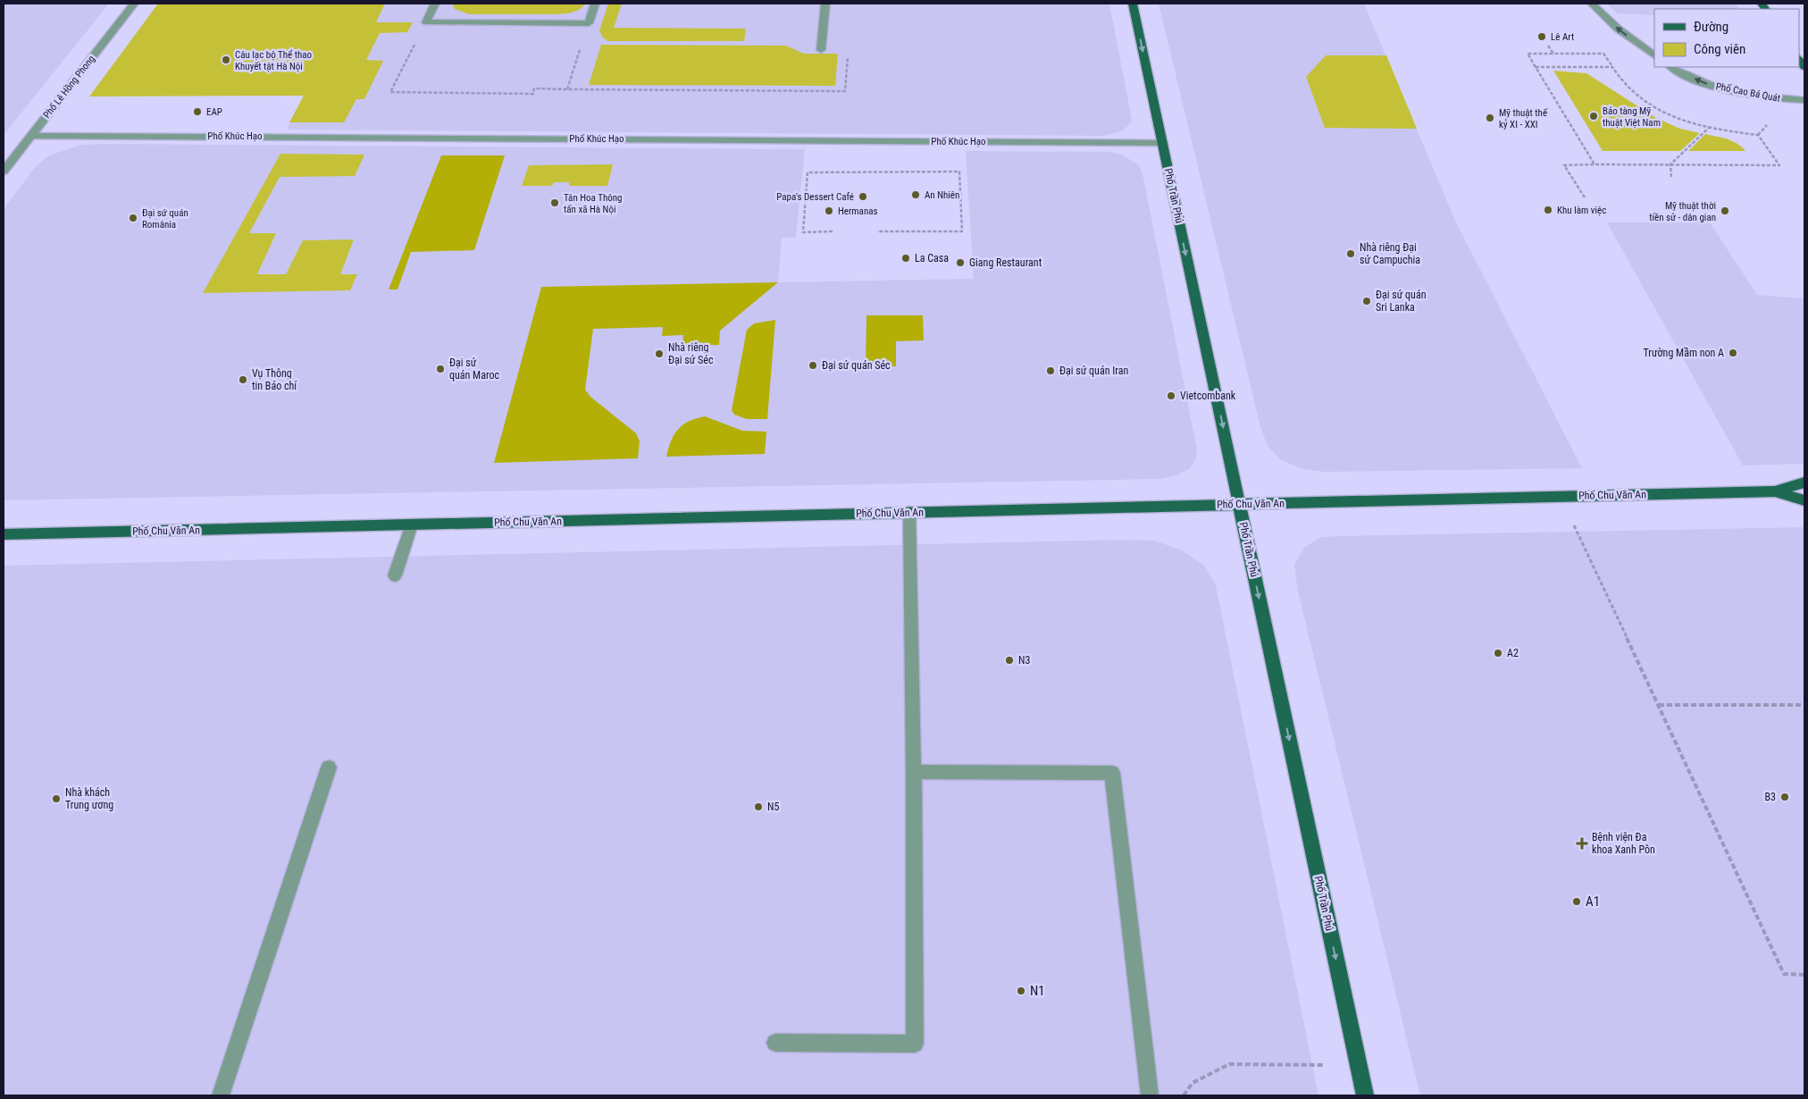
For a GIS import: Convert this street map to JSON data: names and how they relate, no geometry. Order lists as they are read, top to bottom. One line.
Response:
{"streets":{"main road":["Phố Trần Phú","Phố Chu Văn An"],"street":["Phố Lê Hồng Phong","Phố Cao Bá Quát","Phố Khúc Hạo"]},"crossings":[["Phố Lê Hồng Phong","Phố Khúc Hạo"],["Phố Khúc Hạo","Phố Trần Phú"],["Phố Trần Phú","Phố Chu Văn An"]],"one_way":["Phố Cao Bá Quát","Phố Trần Phú"],"places":{"other":["Lê Art","Câu lạc bộ Thể thao Khuyết tật Hà Nội","EAP","Bảo tàng Mỹ thuật Việt Nam","Mỹ thuật thế kỷ XI - XXI","An Nhiên","Papa's Dessert Café","Tân Hoa Thông tấn xã Hà Nội","Khu làm việc","Hermanas","Mỹ thuật thời tiền sử - dân gian","Đại sứ quán România","Nhà riêng Đại sứ Campuchia","La Casa","Giang Restaurant","Đại sứ quán Sri Lanka","Trường Mầm non A","Nhà riêng Đại sứ Séc","Đại sứ quán Séc","Đại sứ quán Maroc","Đại sứ quán Iran","Vụ Thông tin Báo chí","Vietcombank","A2","N3","B3","Nhà khách Trung ương","N5","A1","N1"],"health":["Bệnh viện Đa khoa Xanh Pôn"]},"legend":["Đường","Công viên"]}
